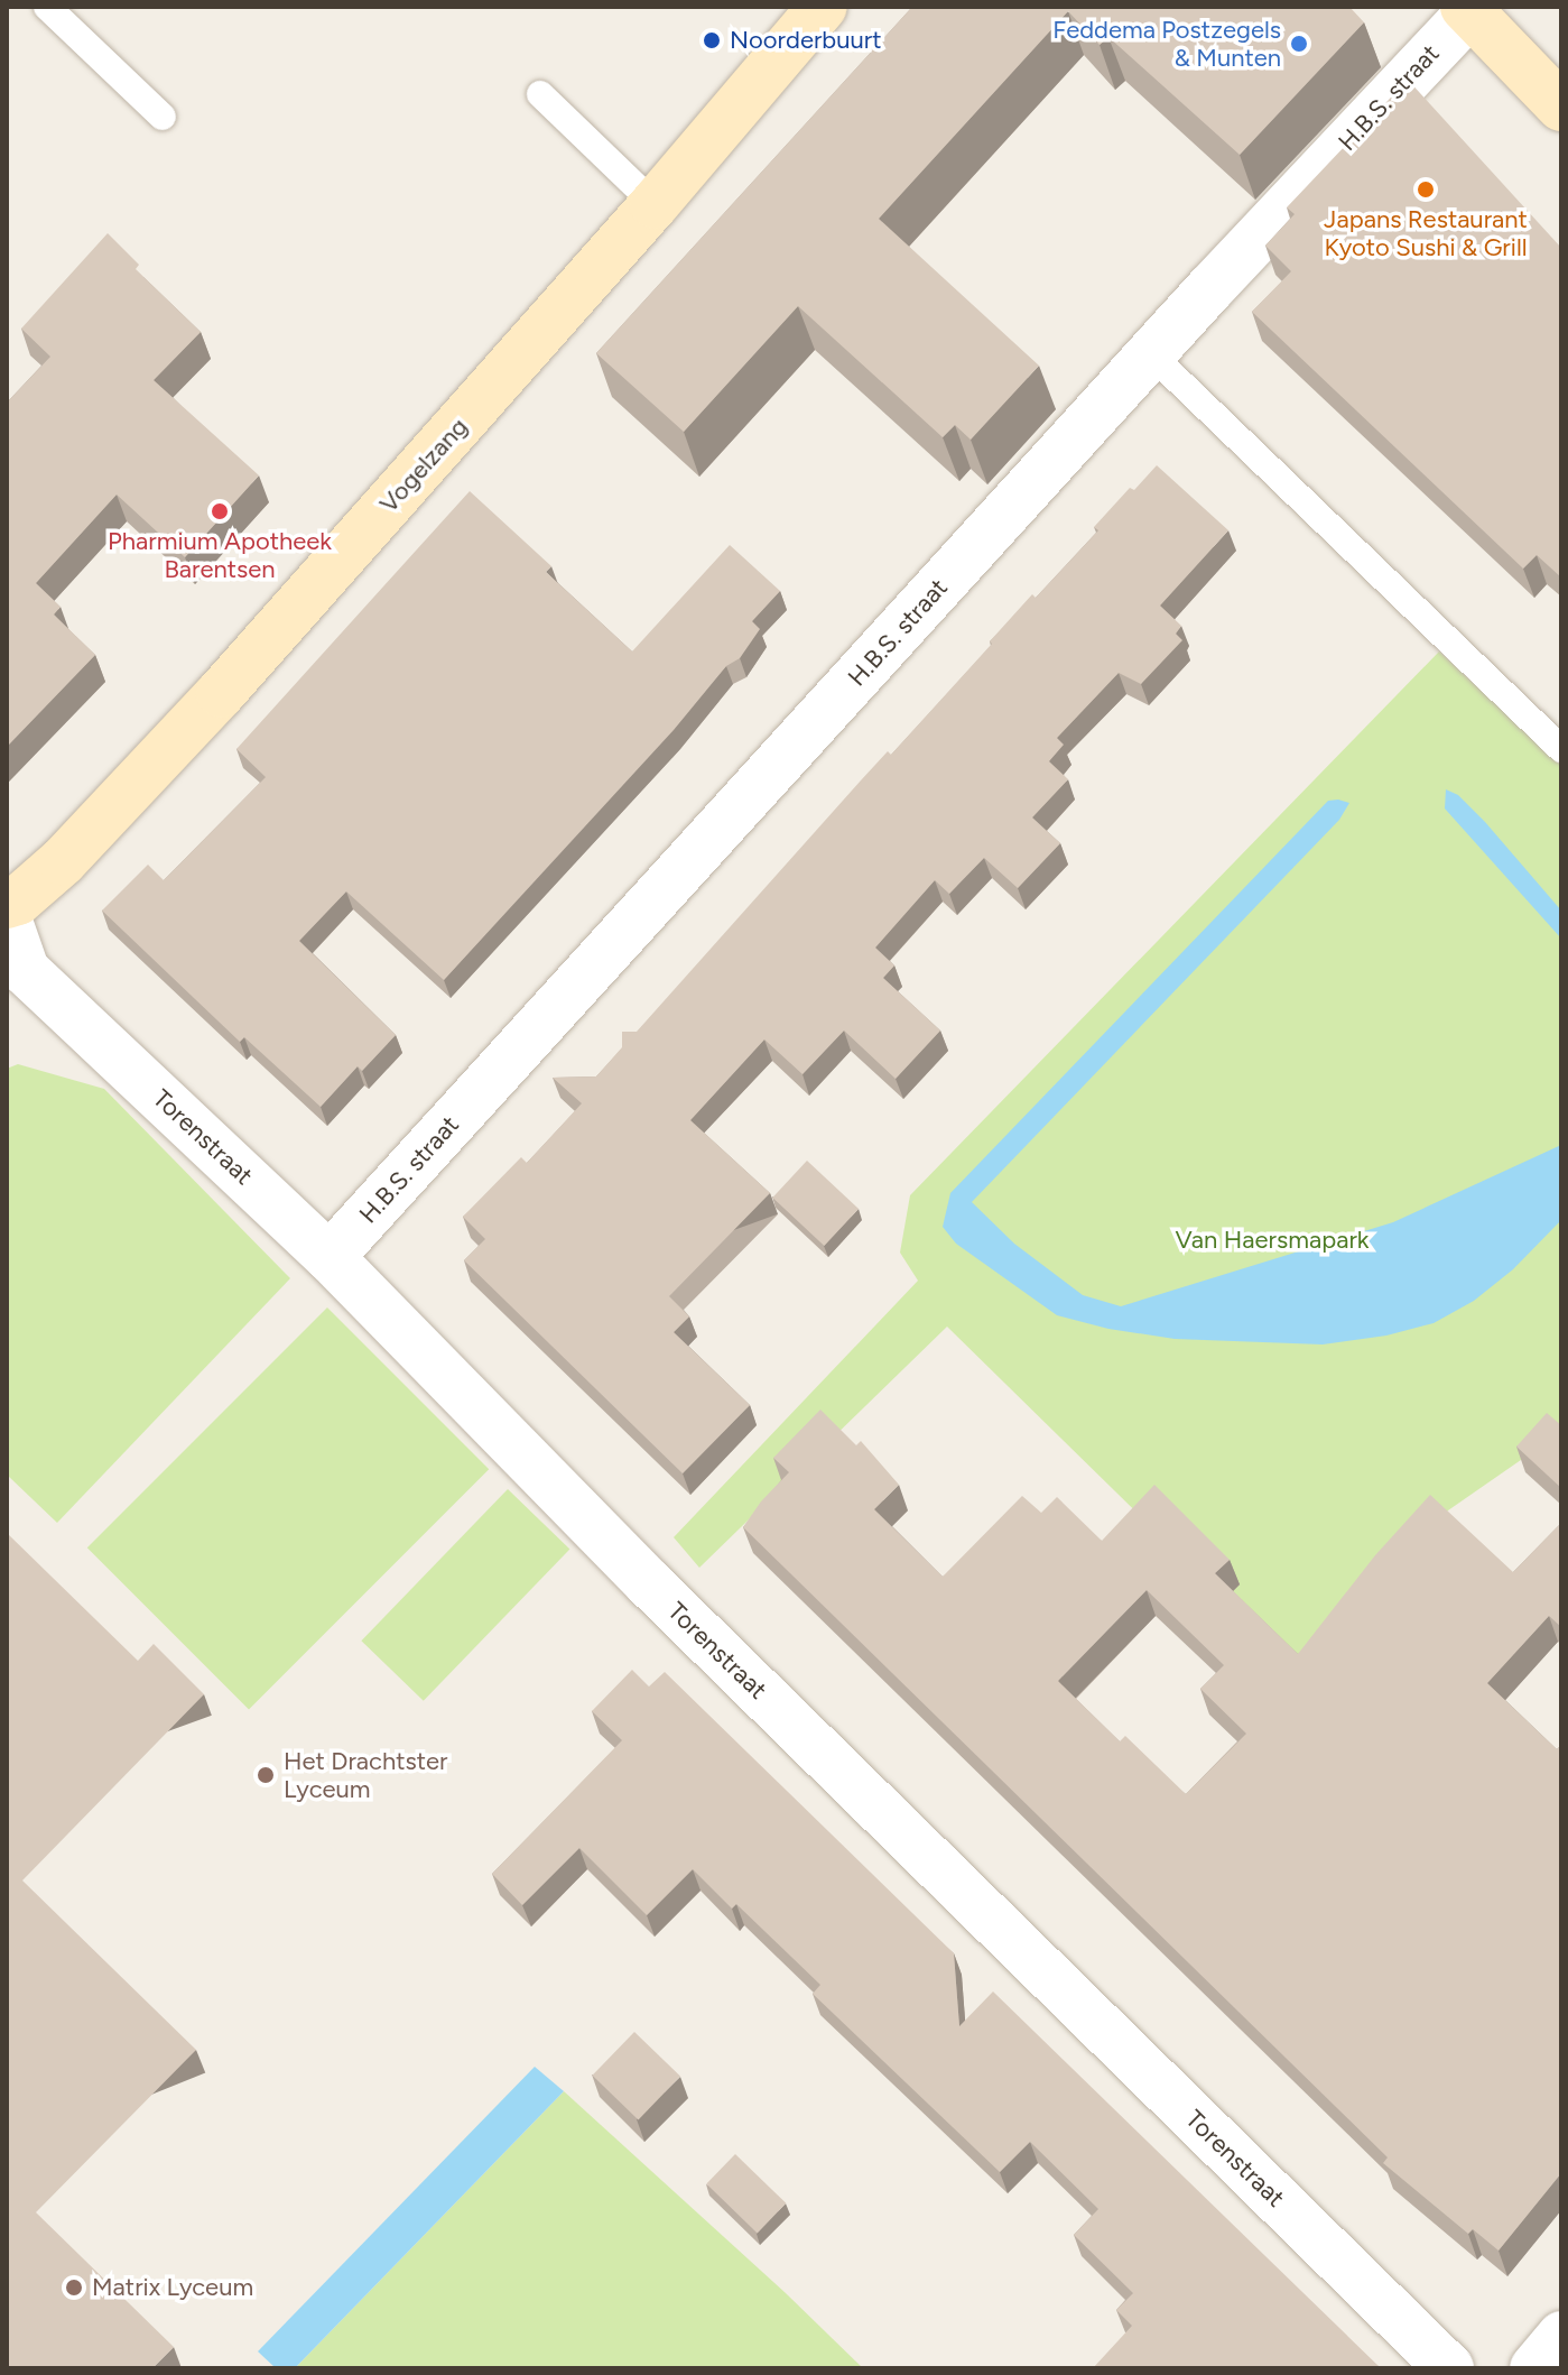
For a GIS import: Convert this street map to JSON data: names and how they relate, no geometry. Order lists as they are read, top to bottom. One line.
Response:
{"streets":{"street":["H.B.S. straat","Vogelzang","Torenstraat"]},"crossings":[["H.B.S. straat","Torenstraat"]],"parks":["Van Haersmapark"],"places":["Noorderbuurt","Feddema Postzegels & Munten","Japans Restaurant Kyoto Sushi & Grill","Pharmium Apotheek Barentsen","Het Drachtster Lyceum","Matrix Lyceum"]}
